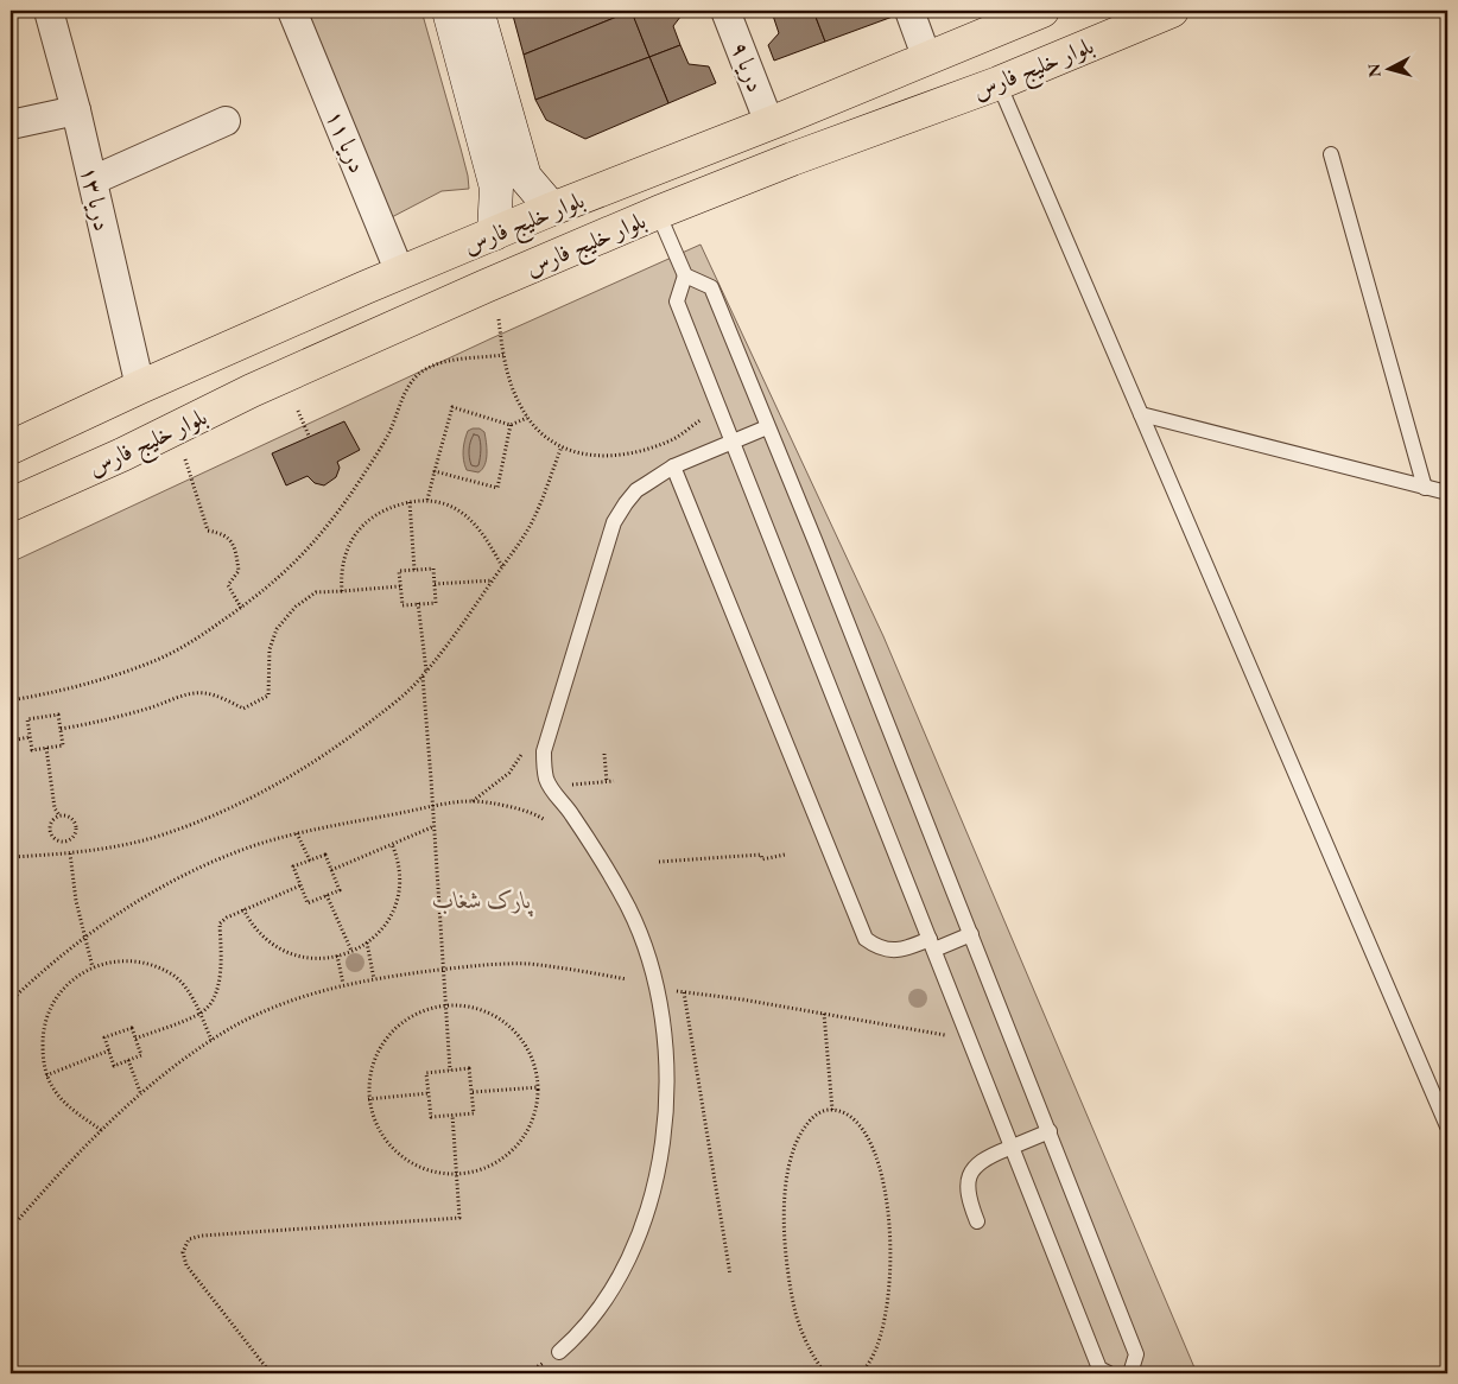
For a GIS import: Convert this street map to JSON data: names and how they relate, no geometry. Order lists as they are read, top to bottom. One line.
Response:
{"streets":{"main road":["بلوار خلیج ‌فارس","بلوار خلیج‌ فارس"],"street":["دریا ۹","دریا ۱۱","دریا ۱۳"]},"crossings":[["دریا ۹","بلوار خلیج‌ فارس"],["دریا ۱۱","بلوار خلیج‌ فارس"],["دریا ۱۳","بلوار خلیج‌ فارس"]],"parks":["پارک شغاب"],"north":"left"}
